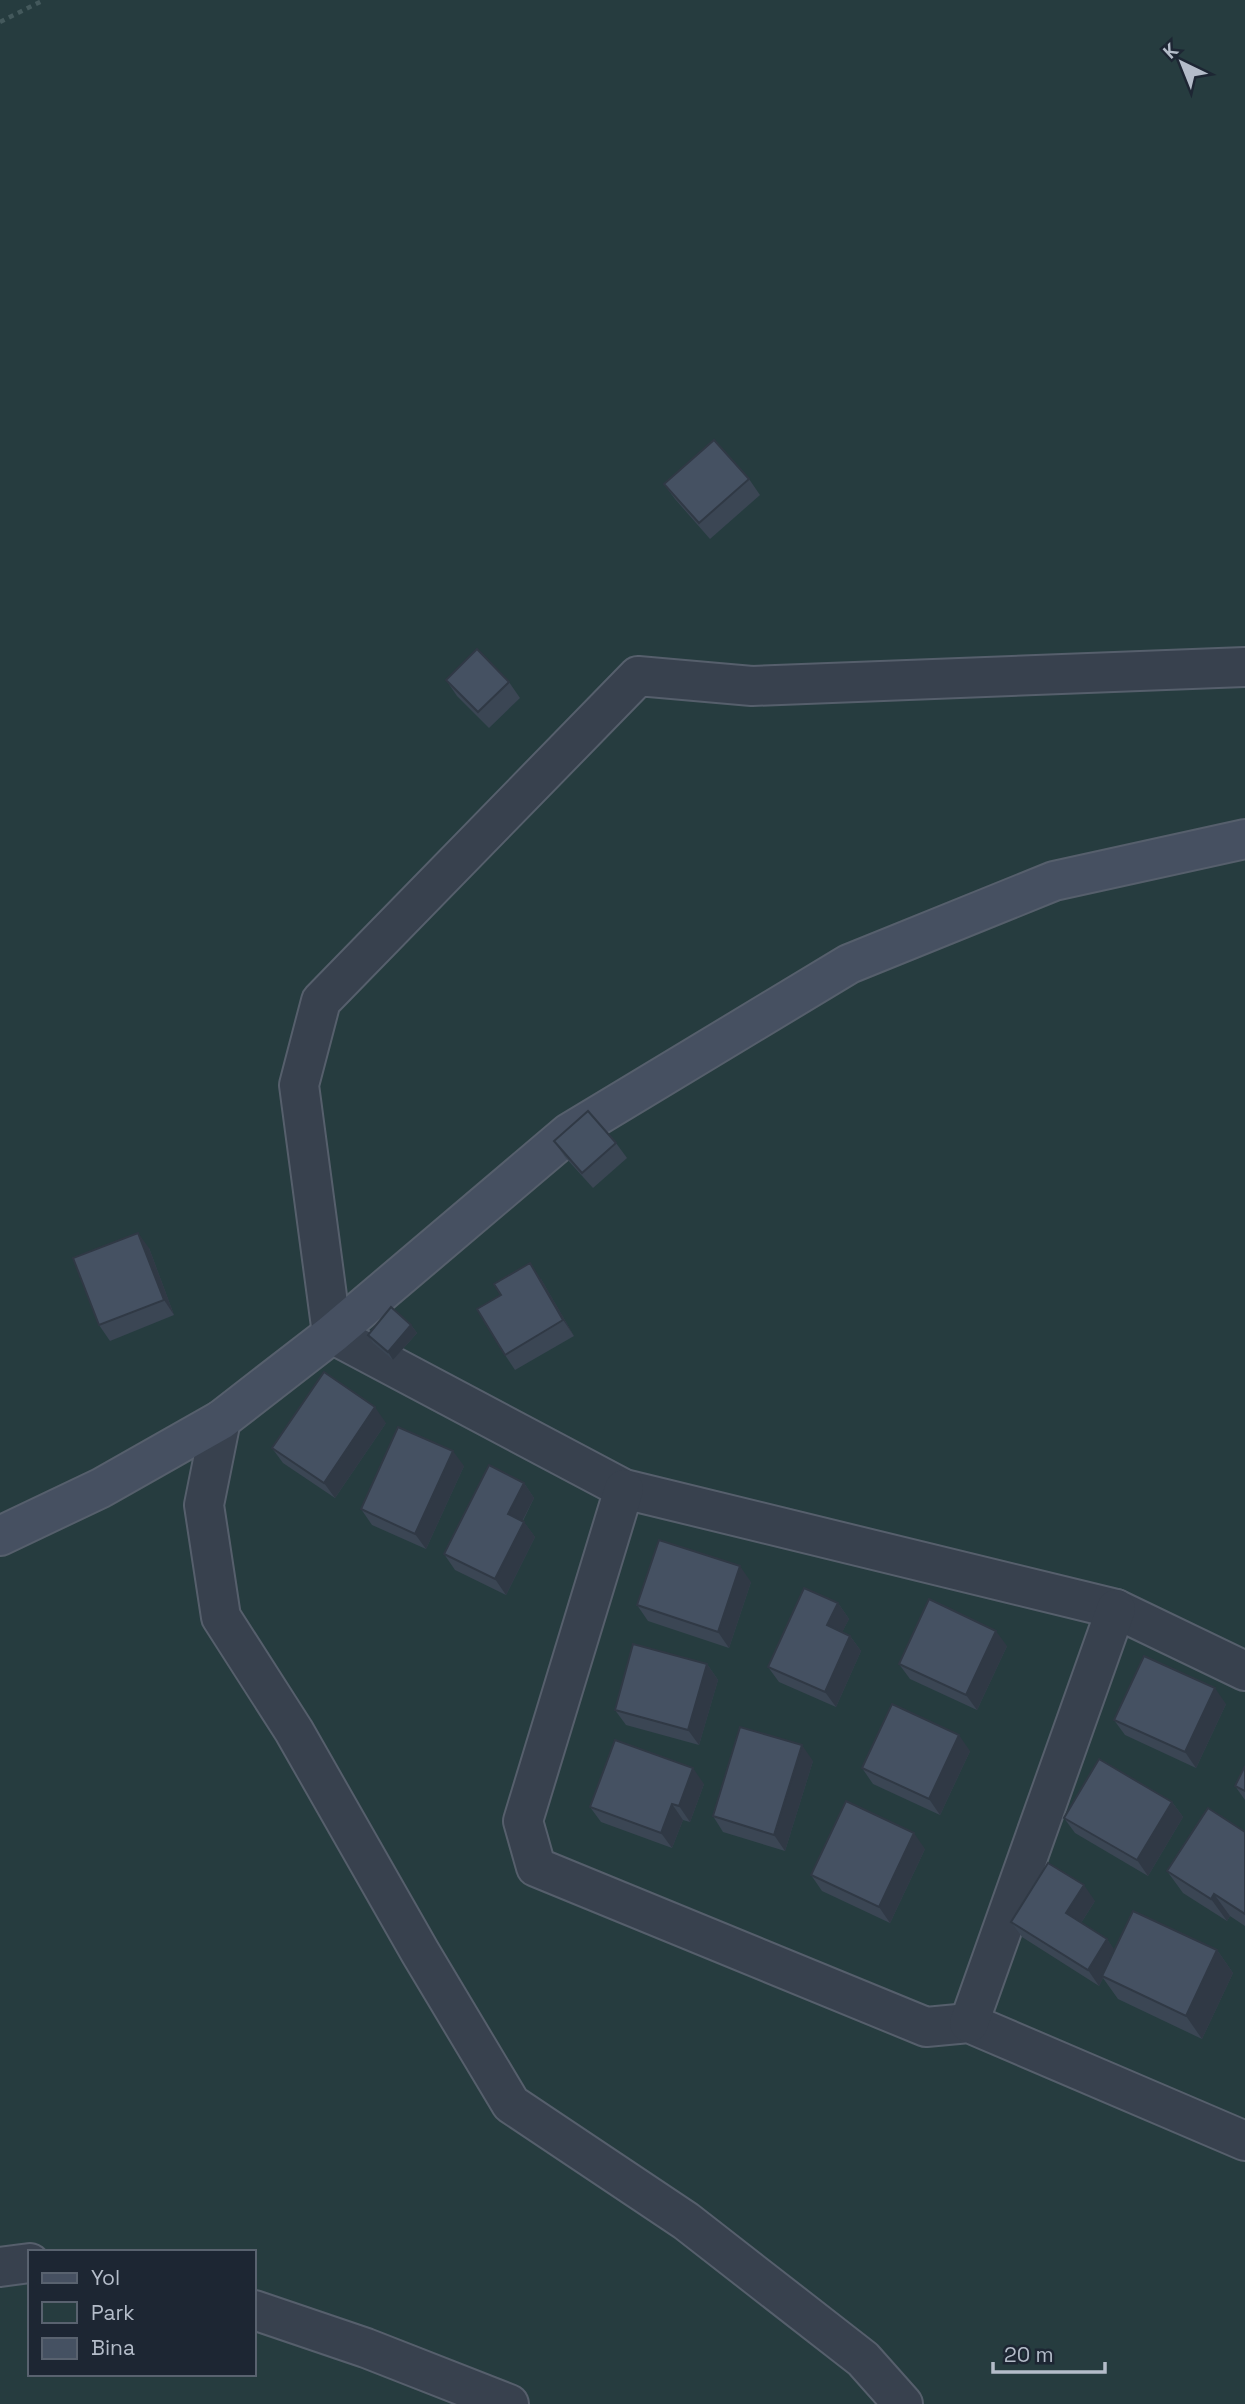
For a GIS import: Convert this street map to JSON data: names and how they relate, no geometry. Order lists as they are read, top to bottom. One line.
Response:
{"legend":["Yol","Park","Bina"],"scale_bar":"20 m","north":"top left"}
